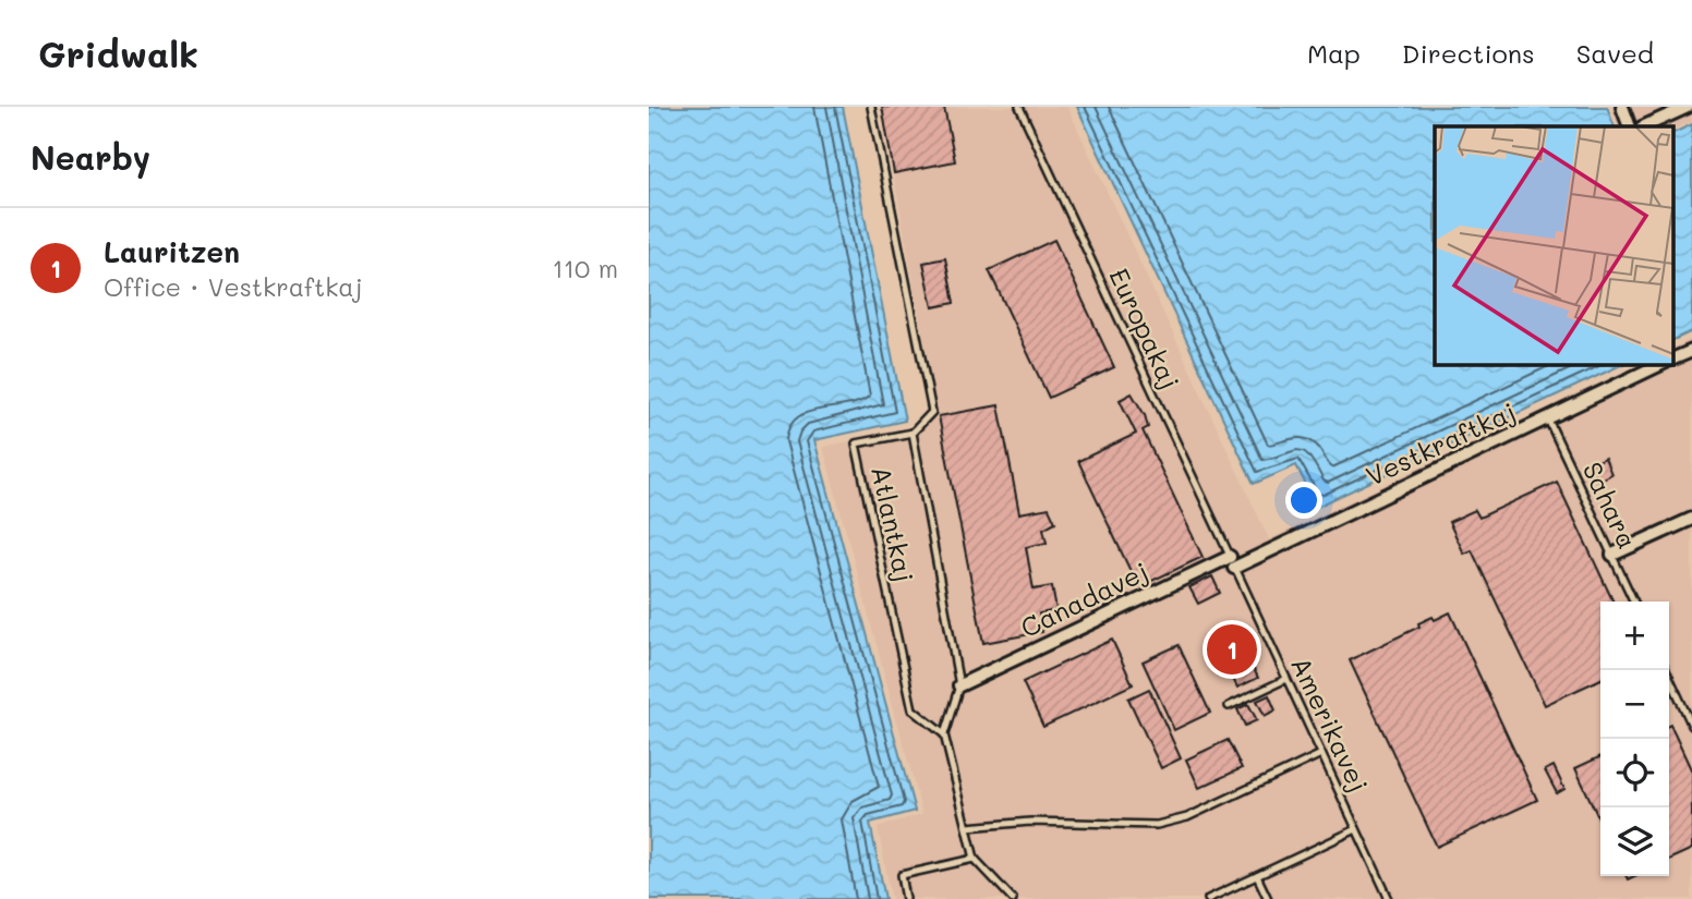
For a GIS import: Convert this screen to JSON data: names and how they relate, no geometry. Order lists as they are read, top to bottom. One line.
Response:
{"streets":{"street":["Vestkraftkaj","Canadavej"],"lane":["Europakaj","Sahara","Atlantkaj","Amerikavej"]},"crossings":[["Europakaj","Vestkraftkaj"],["Europakaj","Canadavej"],["Europakaj","Amerikavej"],["Vestkraftkaj","Sahara"],["Vestkraftkaj","Canadavej"],["Vestkraftkaj","Amerikavej"],["Atlantkaj","Canadavej"],["Canadavej","Amerikavej"]],"page":{"header":"Gridwalk","nav":["Map","Directions","Saved"],"heading":"Nearby","list":[{"mark":"1","name":"Lauritzen","note":"Office · Vestkraftkaj","value":"110 m"}],"map_buttons":["+","−"],"pins":"1"}}
